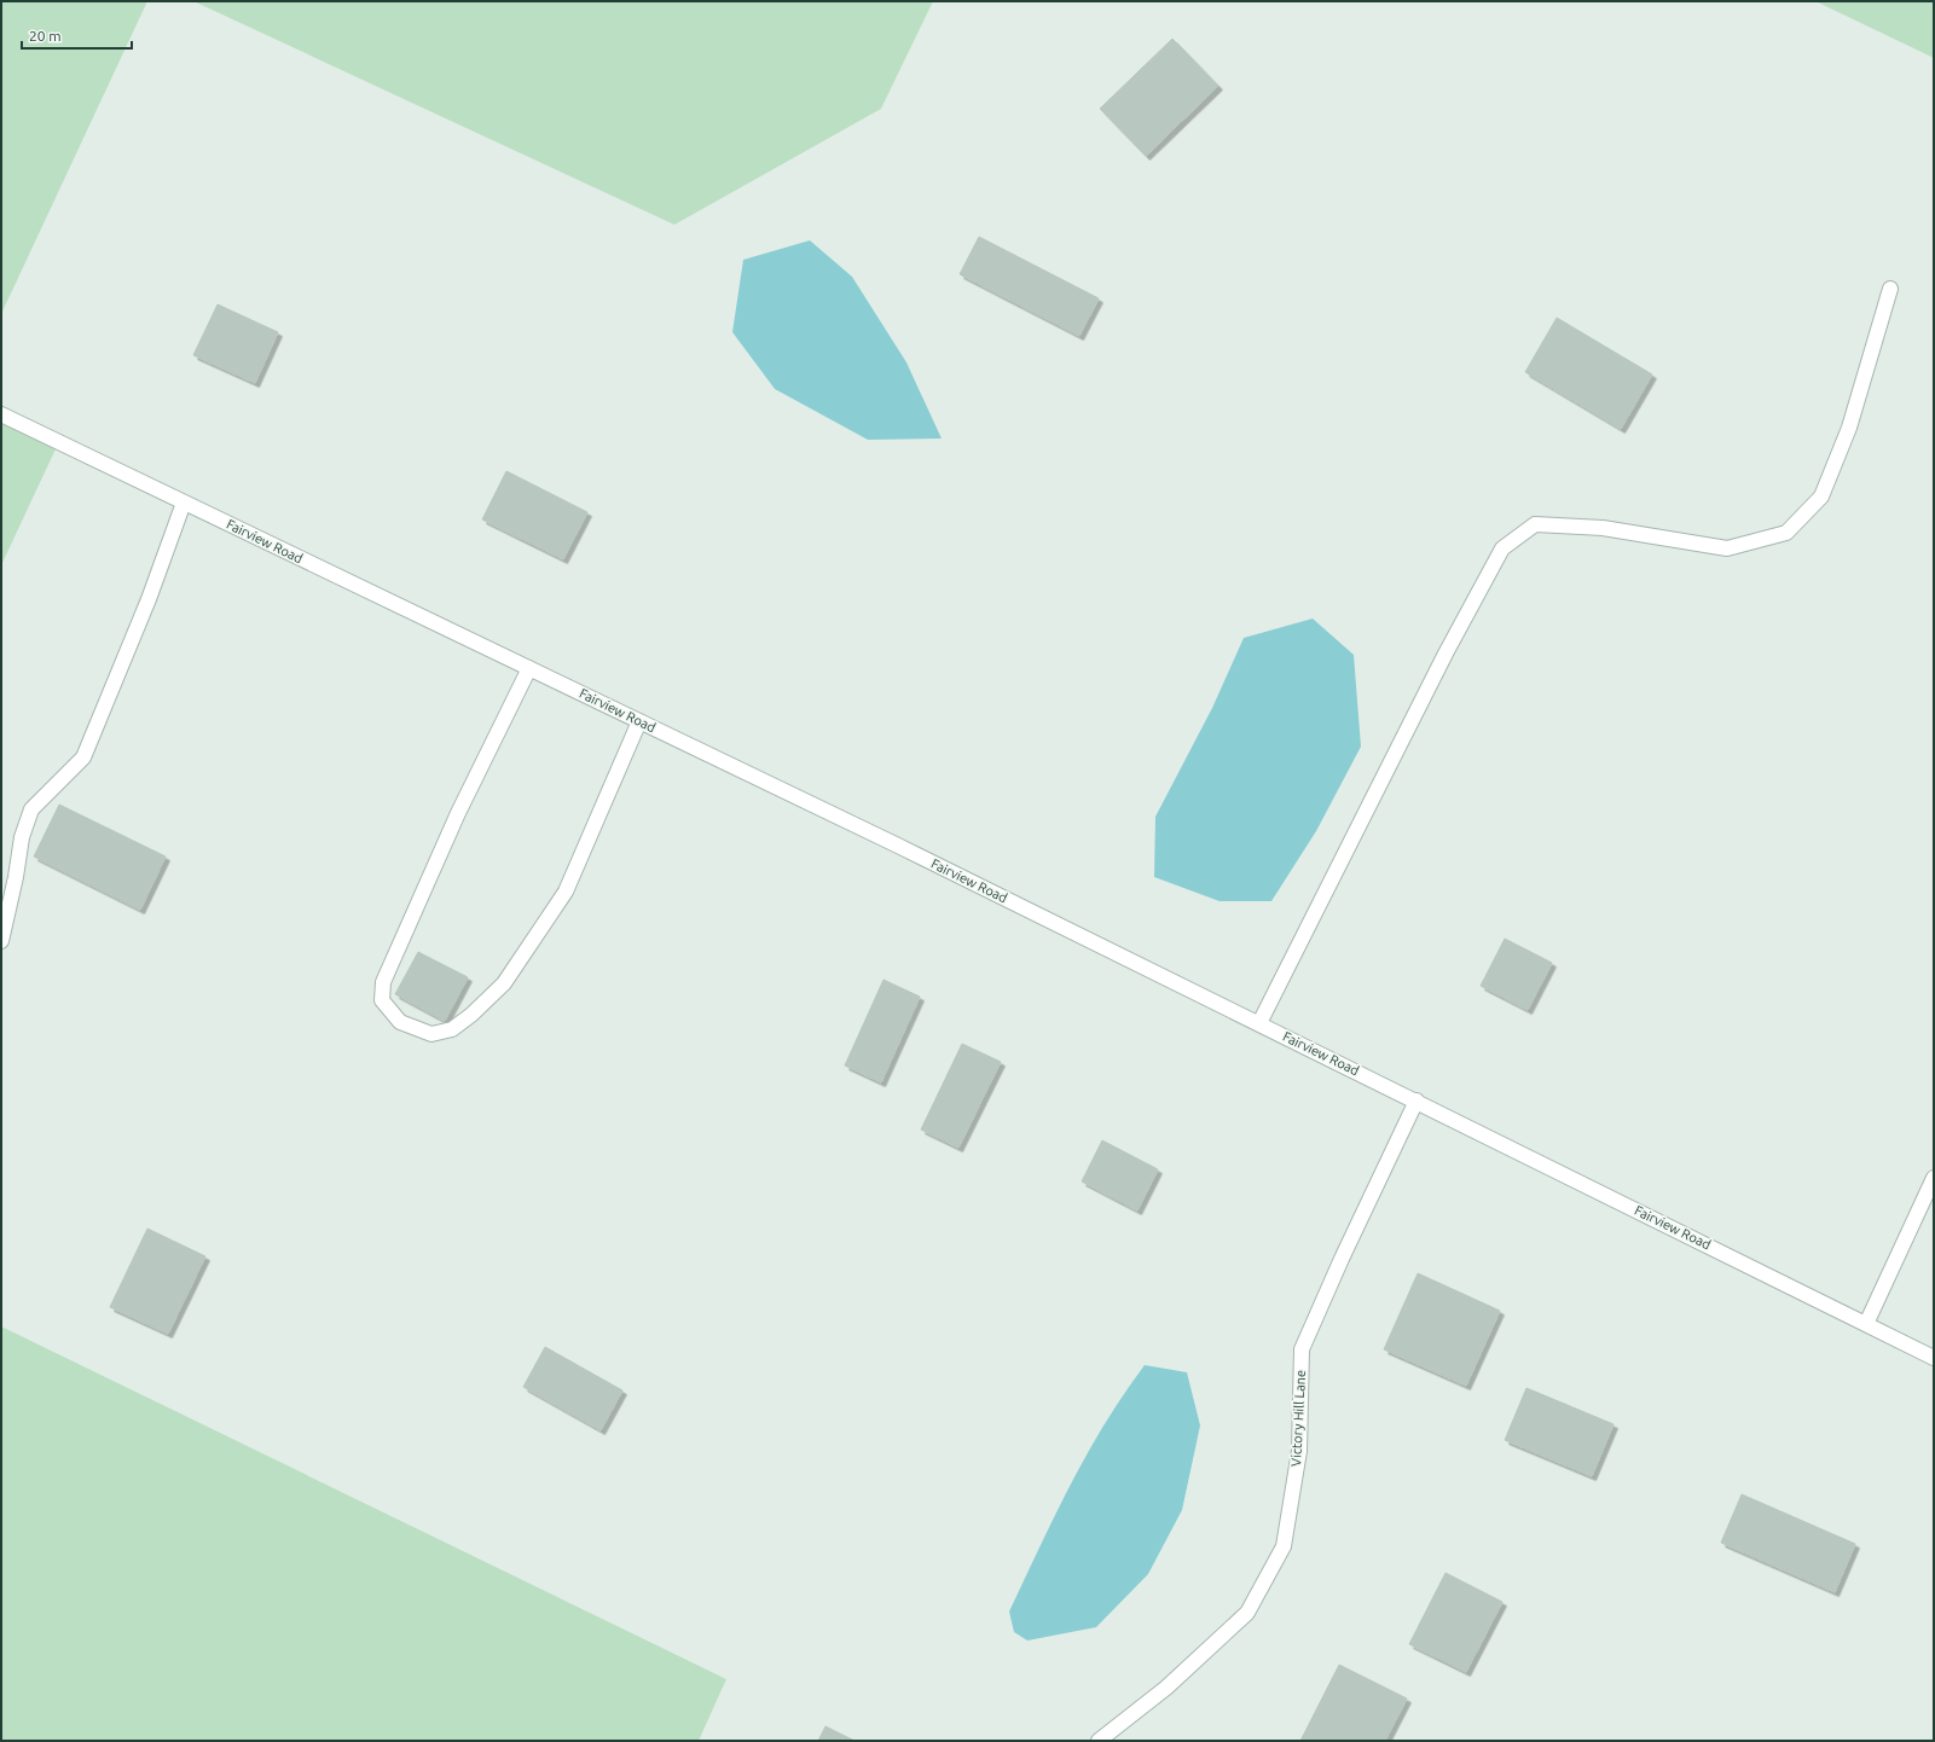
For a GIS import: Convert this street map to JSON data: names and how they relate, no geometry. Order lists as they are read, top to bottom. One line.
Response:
{"streets":{"street":["Fairview Road","Victory Hill Lane"]},"crossings":[["Fairview Road","Victory Hill Lane"]],"scale_bar":"20 m"}
